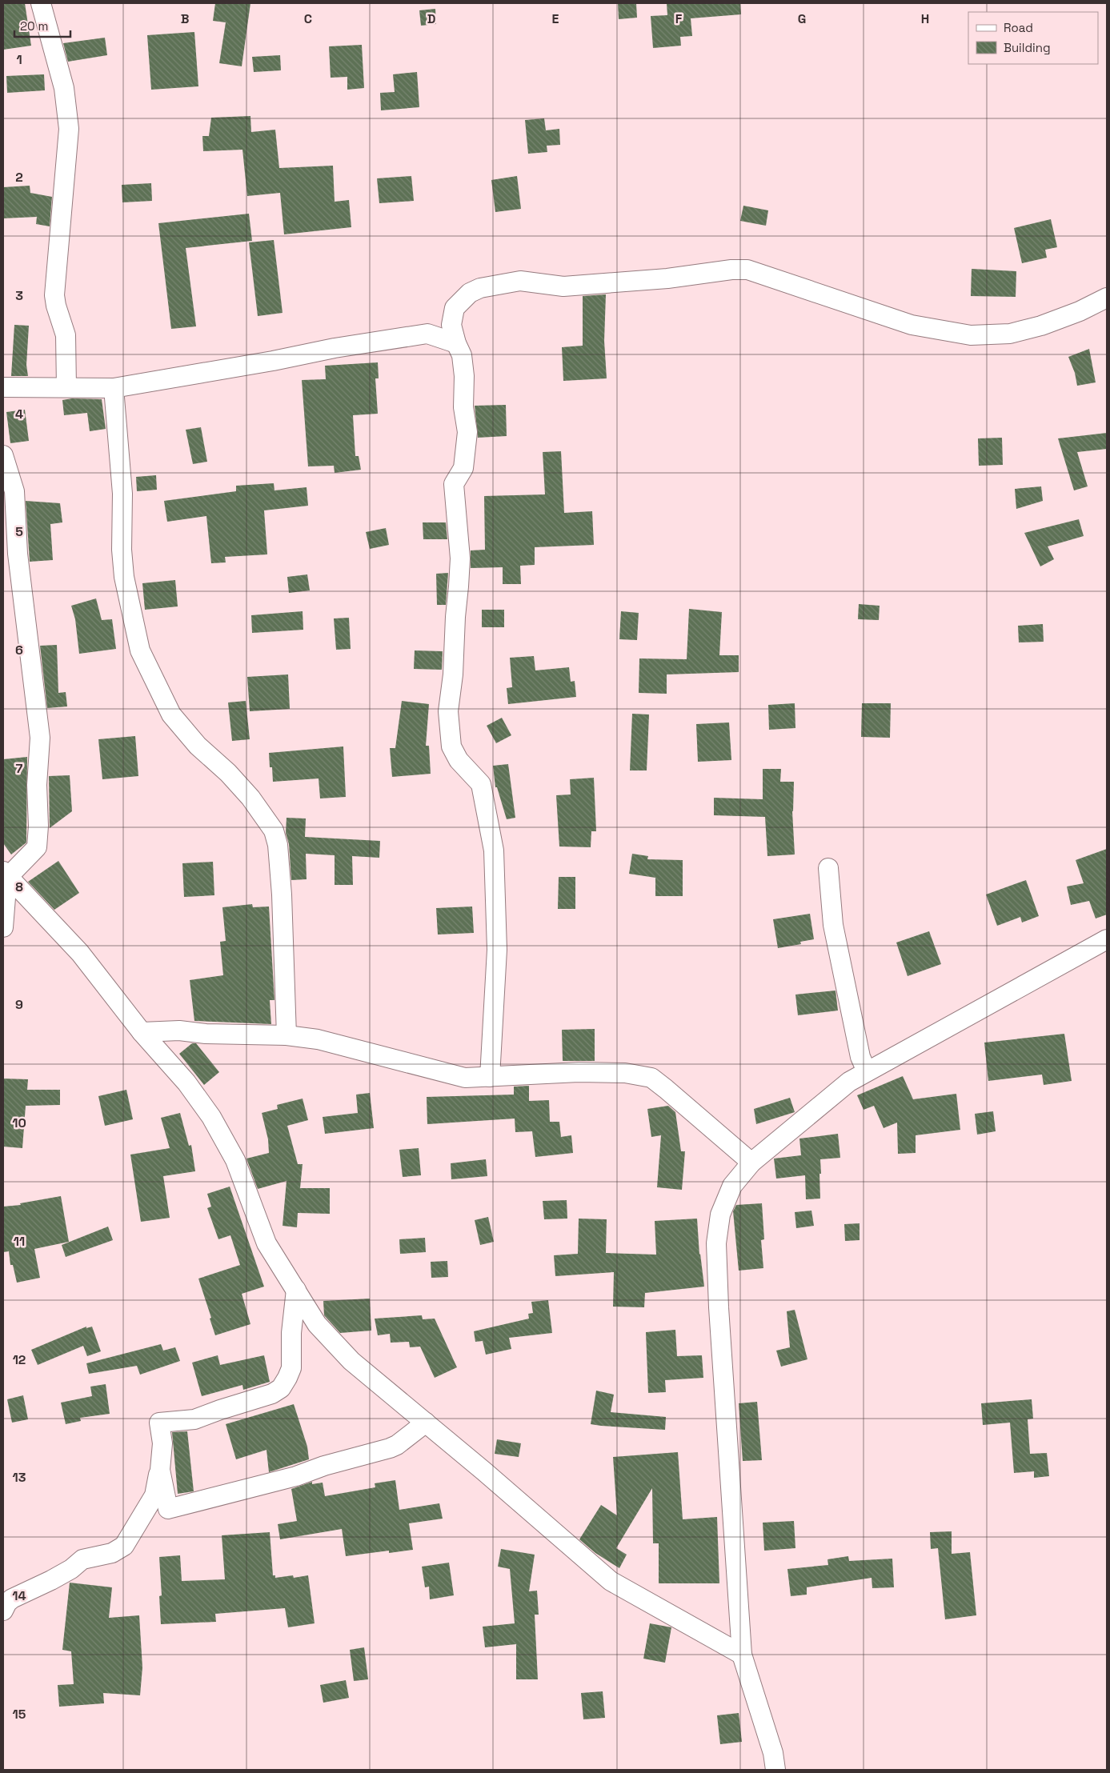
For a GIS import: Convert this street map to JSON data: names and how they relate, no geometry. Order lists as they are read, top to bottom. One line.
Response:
{"legend":["Road","Building"],"scale_bar":"20 m","grid":{"columns":["B","C","D","E","F","G","H"],"rows":["1","2","3","4","5","6","7","8","9","10","11","12","13","14","15"]}}
